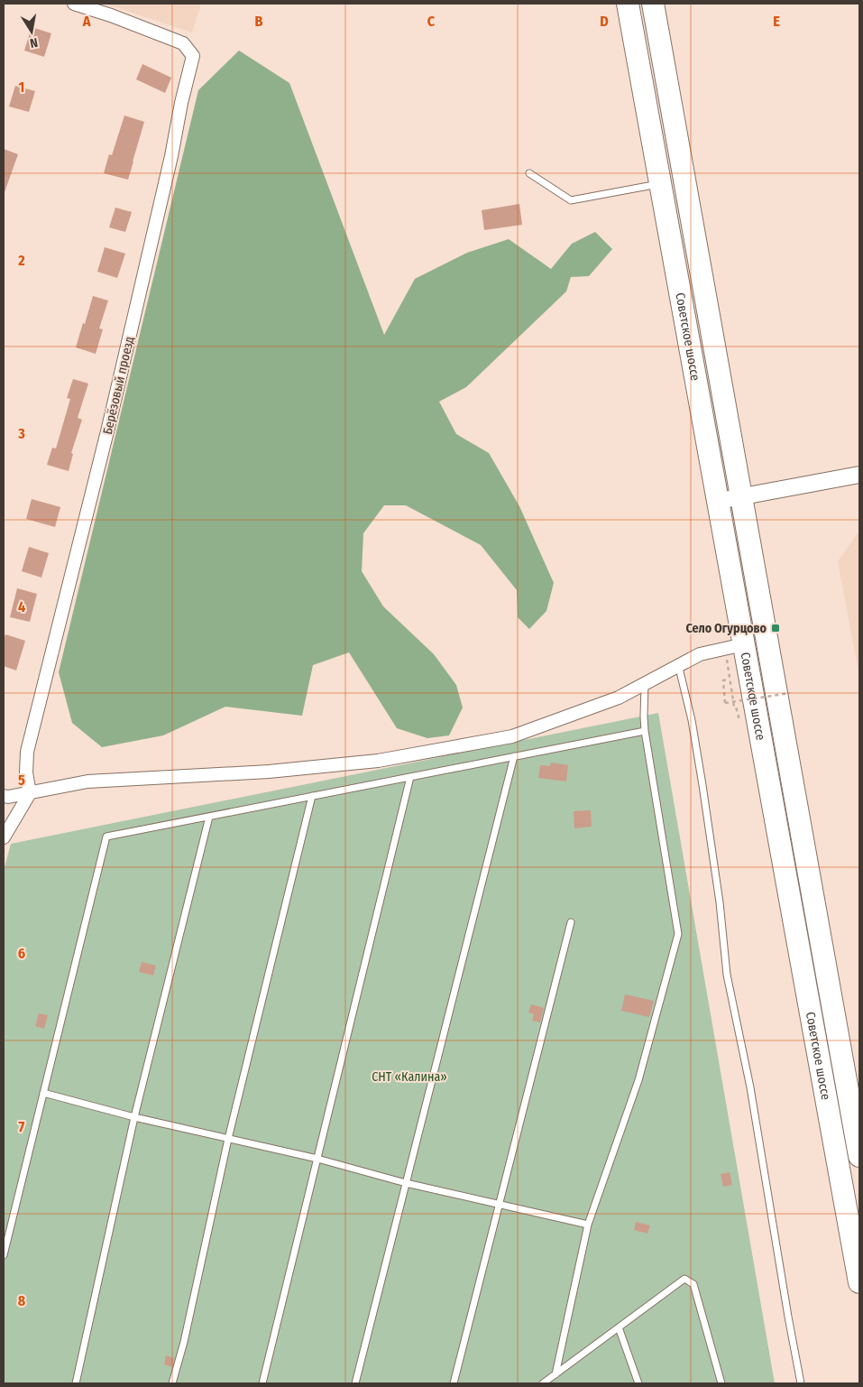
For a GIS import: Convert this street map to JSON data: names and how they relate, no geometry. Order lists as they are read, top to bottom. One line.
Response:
{"streets":{"highway":["Советское шоссе"],"street":["Берёзовый проезд"]},"parks":["СНТ «Калина»"],"places":{"transit":["Село Огурцово"]},"north":"bottom","grid":{"columns":["A","B","C","D","E"],"rows":["1","2","3","4","5","6","7","8"]}}
